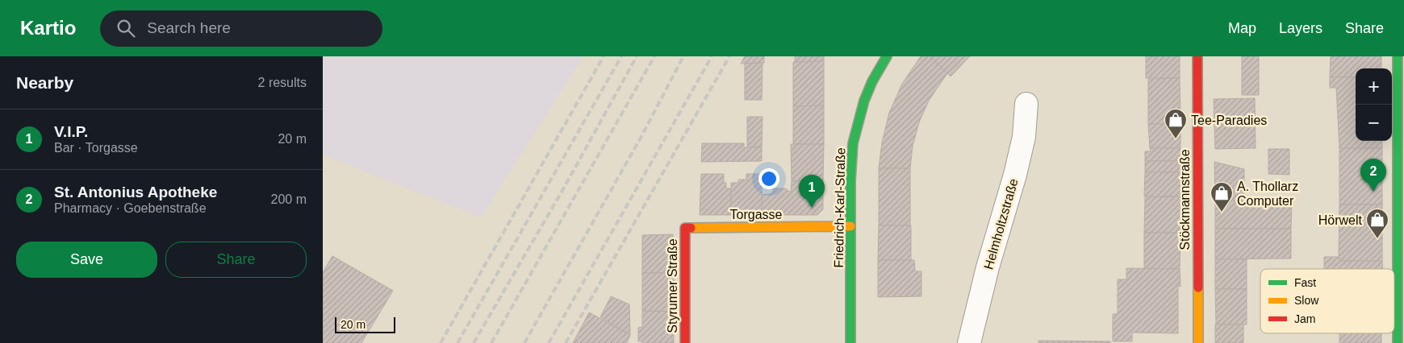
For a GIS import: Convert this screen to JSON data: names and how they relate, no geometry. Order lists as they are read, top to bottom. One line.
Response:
{"streets":{"street":["Stöckmannstraße","Friedrich-Karl-Straße","Torgasse","Helmholtzstraße","Styrumer Straße"]},"crossings":[["Friedrich-Karl-Straße","Torgasse"],["Torgasse","Styrumer Straße"]],"places":{"shop":["Tee-Paradies","A. Thollarz Computer","Hörwelt"]},"legend":["Fast","Slow","Jam"],"scale_bar":"20 m","page":{"header":"Kartio","search":"Search here","nav":["Map","Layers","Share"],"heading":["Nearby","2 results"],"map_buttons":["+","−"],"list":[{"mark":"1","name":"V.I.P.","note":"Bar · Torgasse","value":"20 m"},{"mark":"2","name":"St. Antonius Apotheke","note":"Pharmacy · Goebenstraße","value":"200 m"}],"pins":["2","1"],"buttons":["Save","Share"],"scale":"20 m"}}
